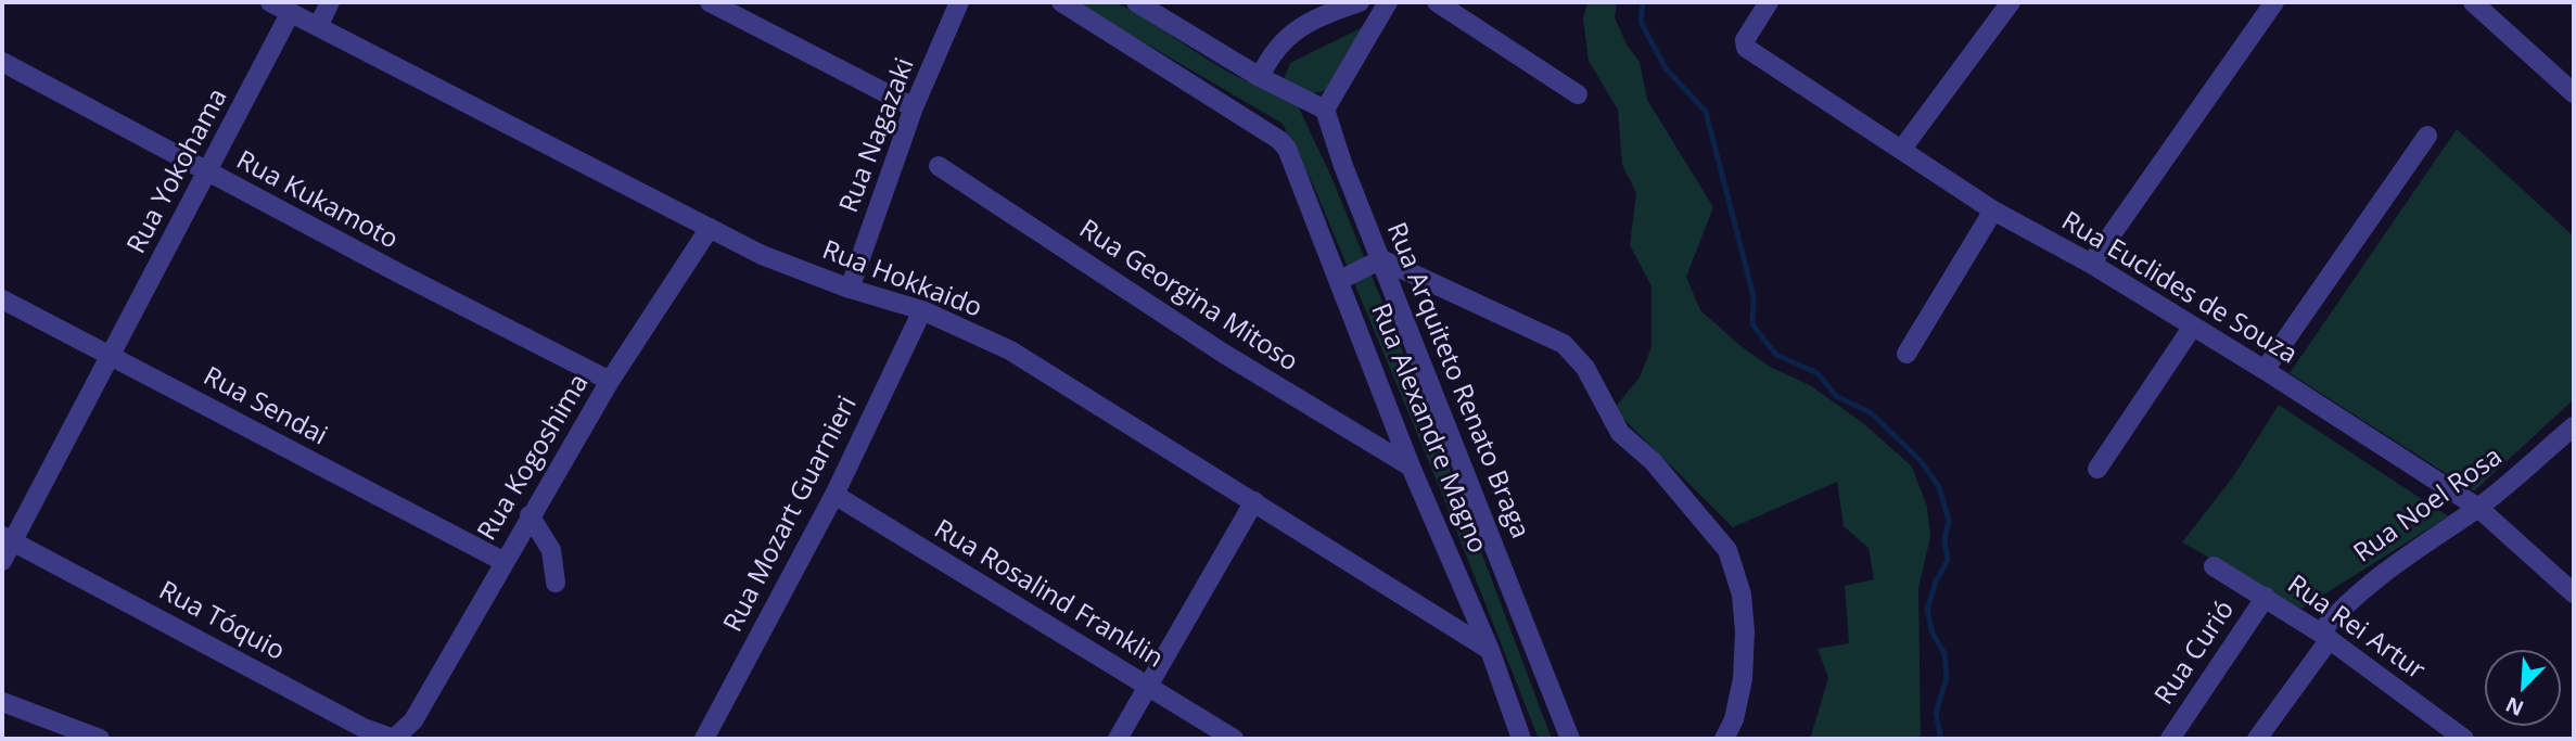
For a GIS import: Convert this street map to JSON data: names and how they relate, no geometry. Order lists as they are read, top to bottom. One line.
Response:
{"streets":{"street":["Rua Nagazaki","Rua Yokohama","Rua Kukamoto","Rua Hokkaido","Rua Euclides de Souza","Rua Georgina Mitoso","Rua Arquiteto Renato Braga","Rua Sendai","Rua Alexandre Magno","Rua Kogoshima","Rua Noel Rosa","Rua Mozart Guarnieri","Rua Rosalind Franklin","Rua Tóquio","Rua Rei Artur","Rua Curió"]},"crossings":[["Rua Nagazaki","Rua Hokkaido"],["Rua Yokohama","Rua Kukamoto"],["Rua Yokohama","Rua Hokkaido"],["Rua Yokohama","Rua Sendai"],["Rua Yokohama","Rua Tóquio"],["Rua Kukamoto","Rua Kogoshima"],["Rua Hokkaido","Rua Alexandre Magno"],["Rua Hokkaido","Rua Kogoshima"],["Rua Hokkaido","Rua Mozart Guarnieri"],["Rua Euclides de Souza","Rua Noel Rosa"],["Rua Georgina Mitoso","Rua Alexandre Magno"],["Rua Sendai","Rua Kogoshima"],["Rua Kogoshima","Rua Tóquio"],["Rua Noel Rosa","Rua Rei Artur"],["Rua Mozart Guarnieri","Rua Rosalind Franklin"],["Rua Rei Artur","Rua Curió"]],"north":"bottom left"}
